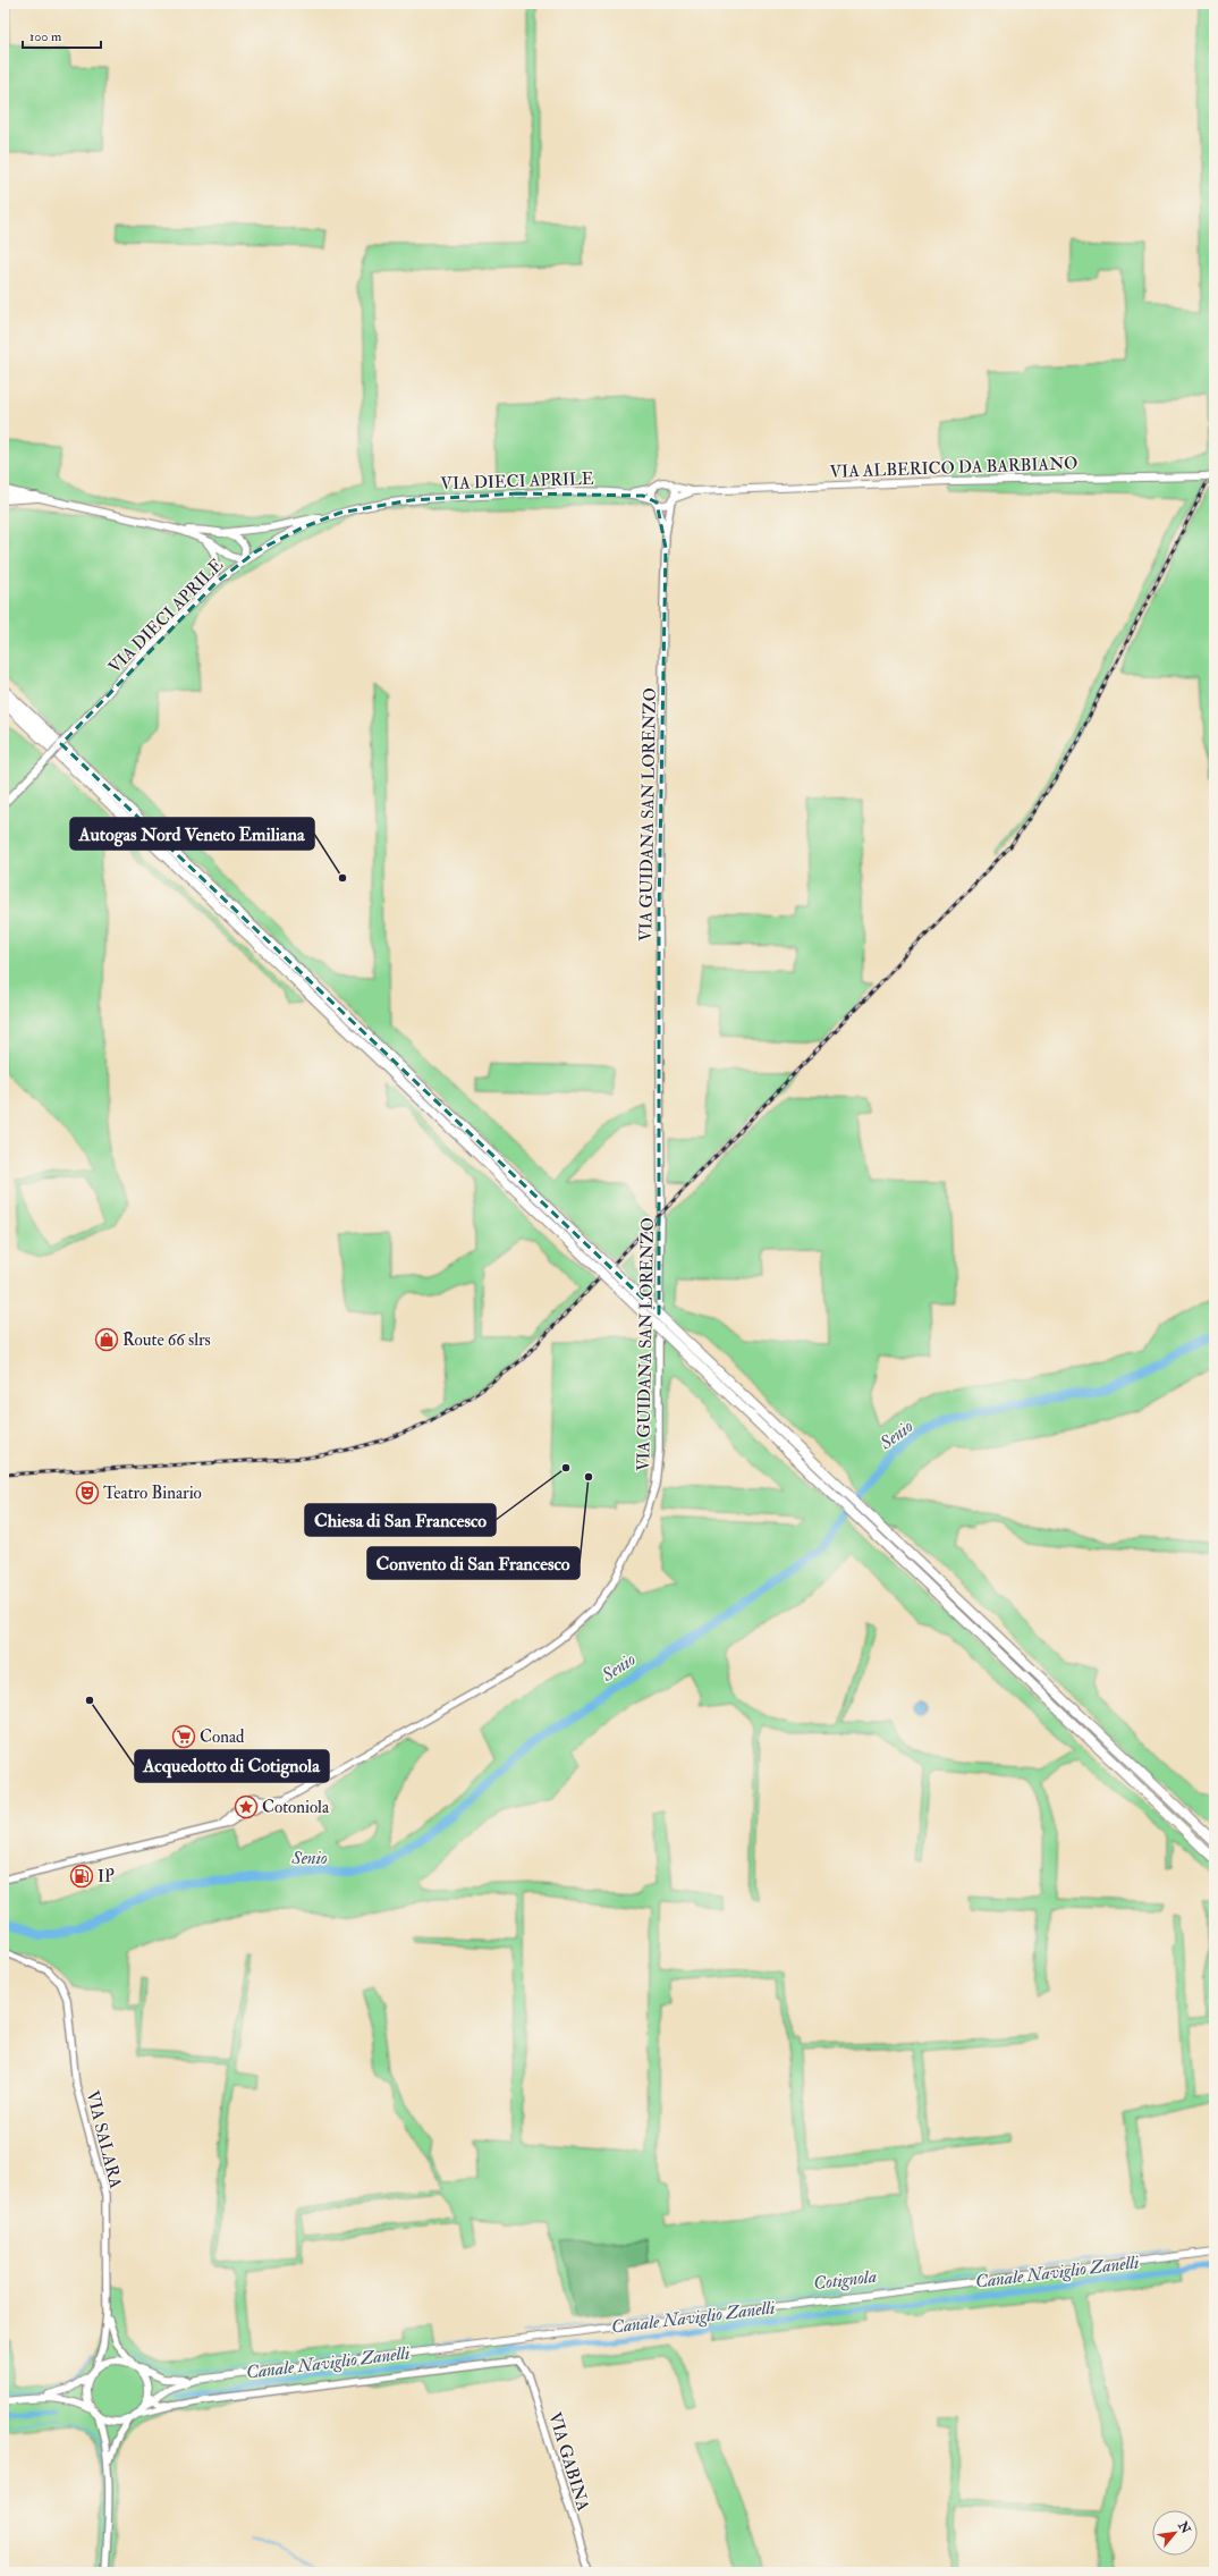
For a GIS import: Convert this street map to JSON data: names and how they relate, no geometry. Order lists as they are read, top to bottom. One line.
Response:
{"streets":{"main road":["VIA ALBERICO DA BARBIANO","VIA DIECI APRILE"],"street":["VIA GUIDANA SAN LORENZO","VIA SALARA","VIA GABINA"]},"crossings":[["VIA ALBERICO DA BARBIANO","VIA DIECI APRILE"]],"water":["Senio","Canale Naviglio Zanelli","Cotignola"],"places":{"other":["Autogas Nord Veneto Emiliana","Chiesa di San Francesco","Convento di San Francesco","Acquedotto di Cotignola"],"shop":["Route 66 slrs"],"theatre":["Teatro Binario"],"supermarket":["Conad"],"place":["Cotoniola"],"fuel station":["IP"]},"scale_bar":"100 m","north":"top right"}
